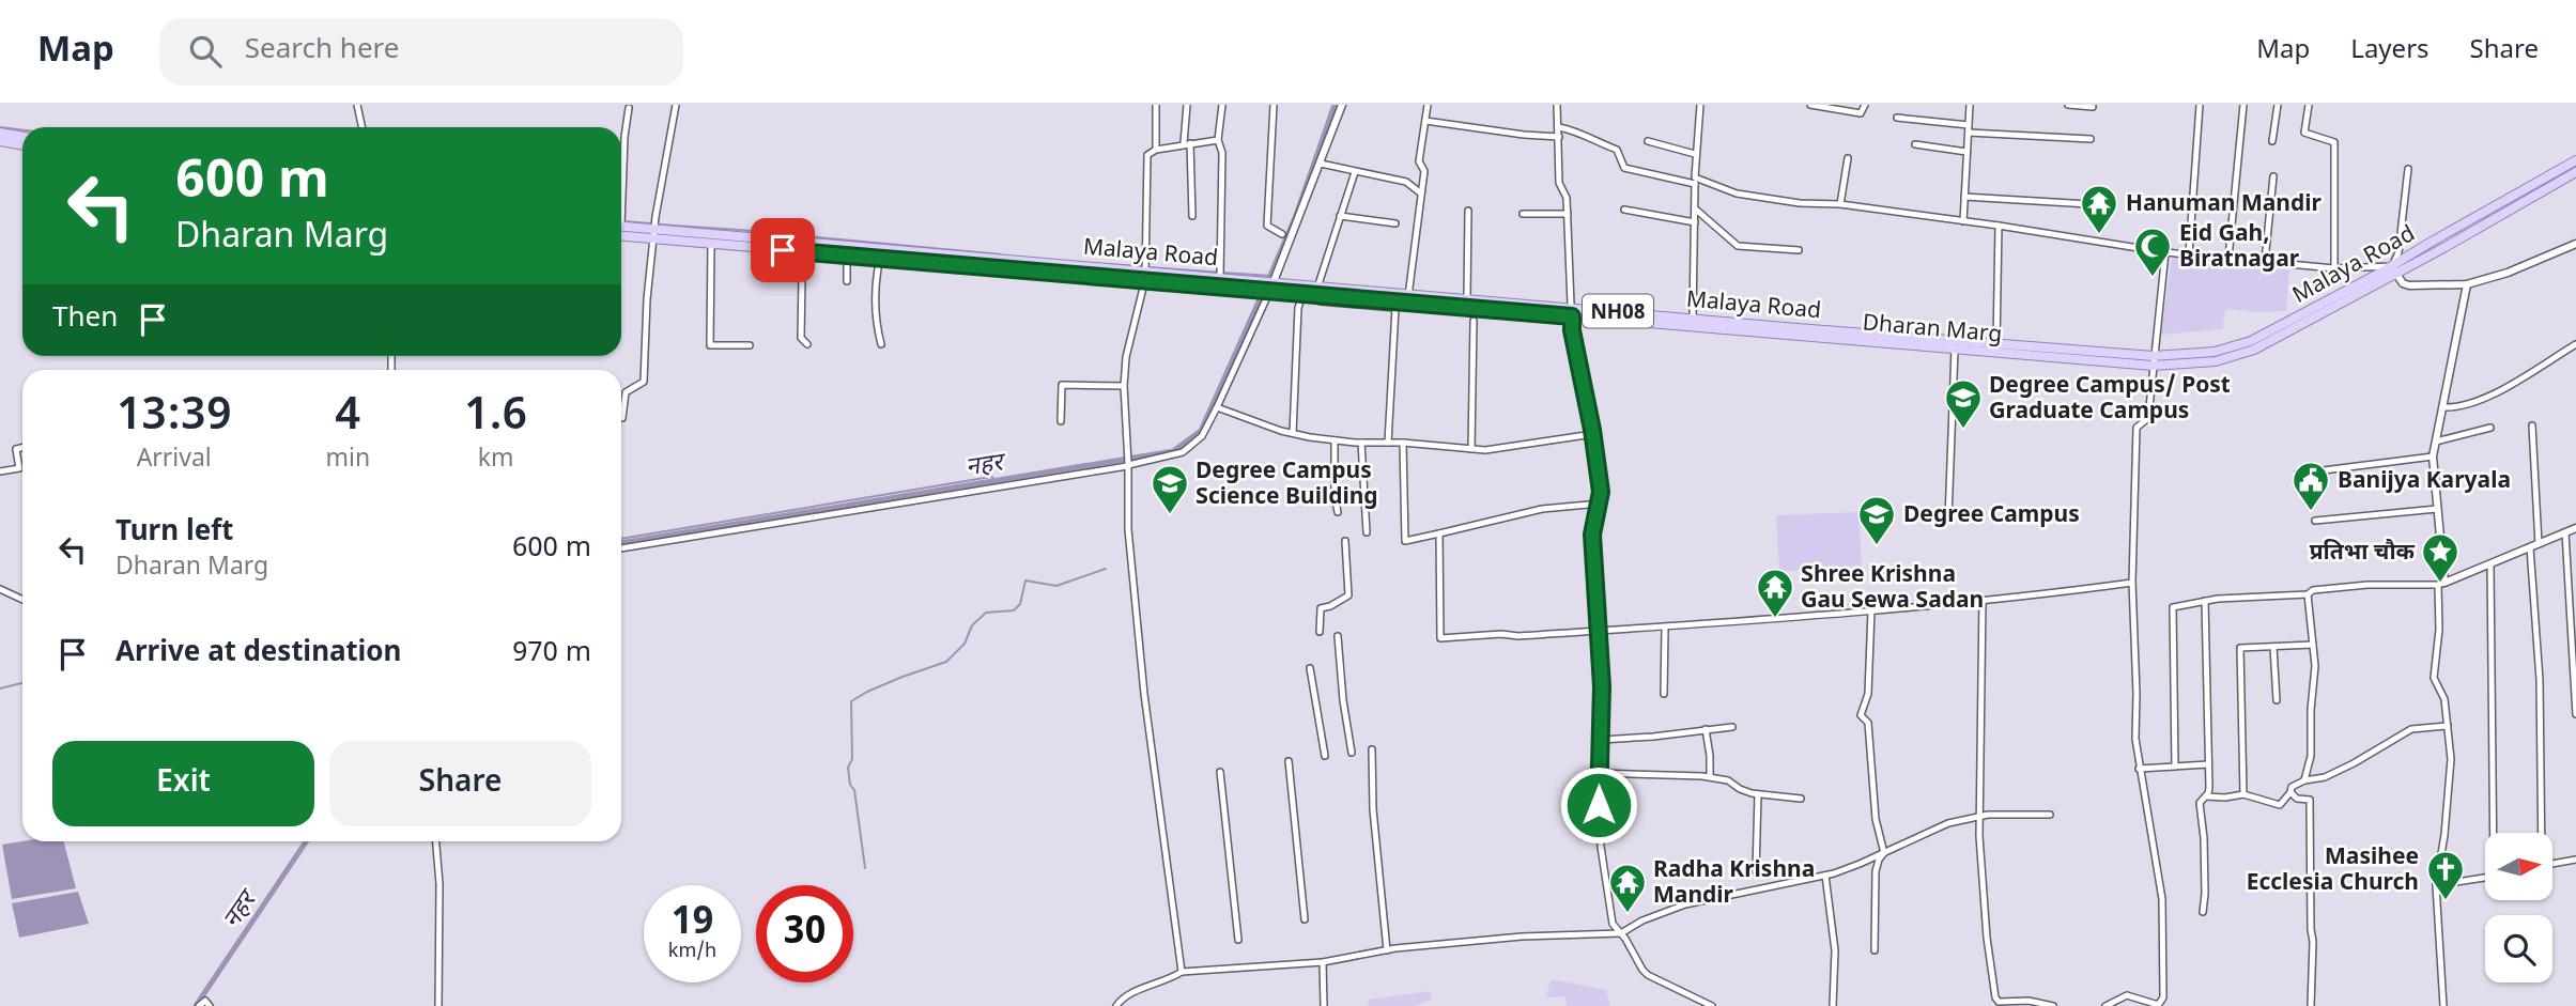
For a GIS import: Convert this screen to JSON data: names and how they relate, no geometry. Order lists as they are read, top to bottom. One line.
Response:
{"streets":{"main road":["Malaya Road","NH08","Dharan Marg"]},"crossings":[["Malaya Road","Dharan Marg"]],"water":["नहर"],"places":{"temple":["Hanuman Mandir","Shree Krishna Gau Sewa Sadan","Radha Krishna Mandir"],"mosque":["Eid Gah, Biratnagar"],"school or university":["Degree Campus/ Post Graduate Campus","Degree Campus Science Building","Degree Campus"],"public building":["Banijya Karyala"],"place":["प्रतिभा चौक"],"church":["Masihee Ecclesia Church"]},"north":"right","page":{"header":"Map","search":"Search here","nav":["Map","Layers","Share"],"turn":["600 m","Dharan Marg"],"then":"Then","eta":["13:39","Arrival","4","min","1.6","km"],"list":[{"name":"Turn left","note":"Dharan Marg","value":"600 m"},{"name":"Arrive at destination","value":"970 m"}],"buttons":["Exit","Share"],"speed":"19 km/h","limit":"30"}}
